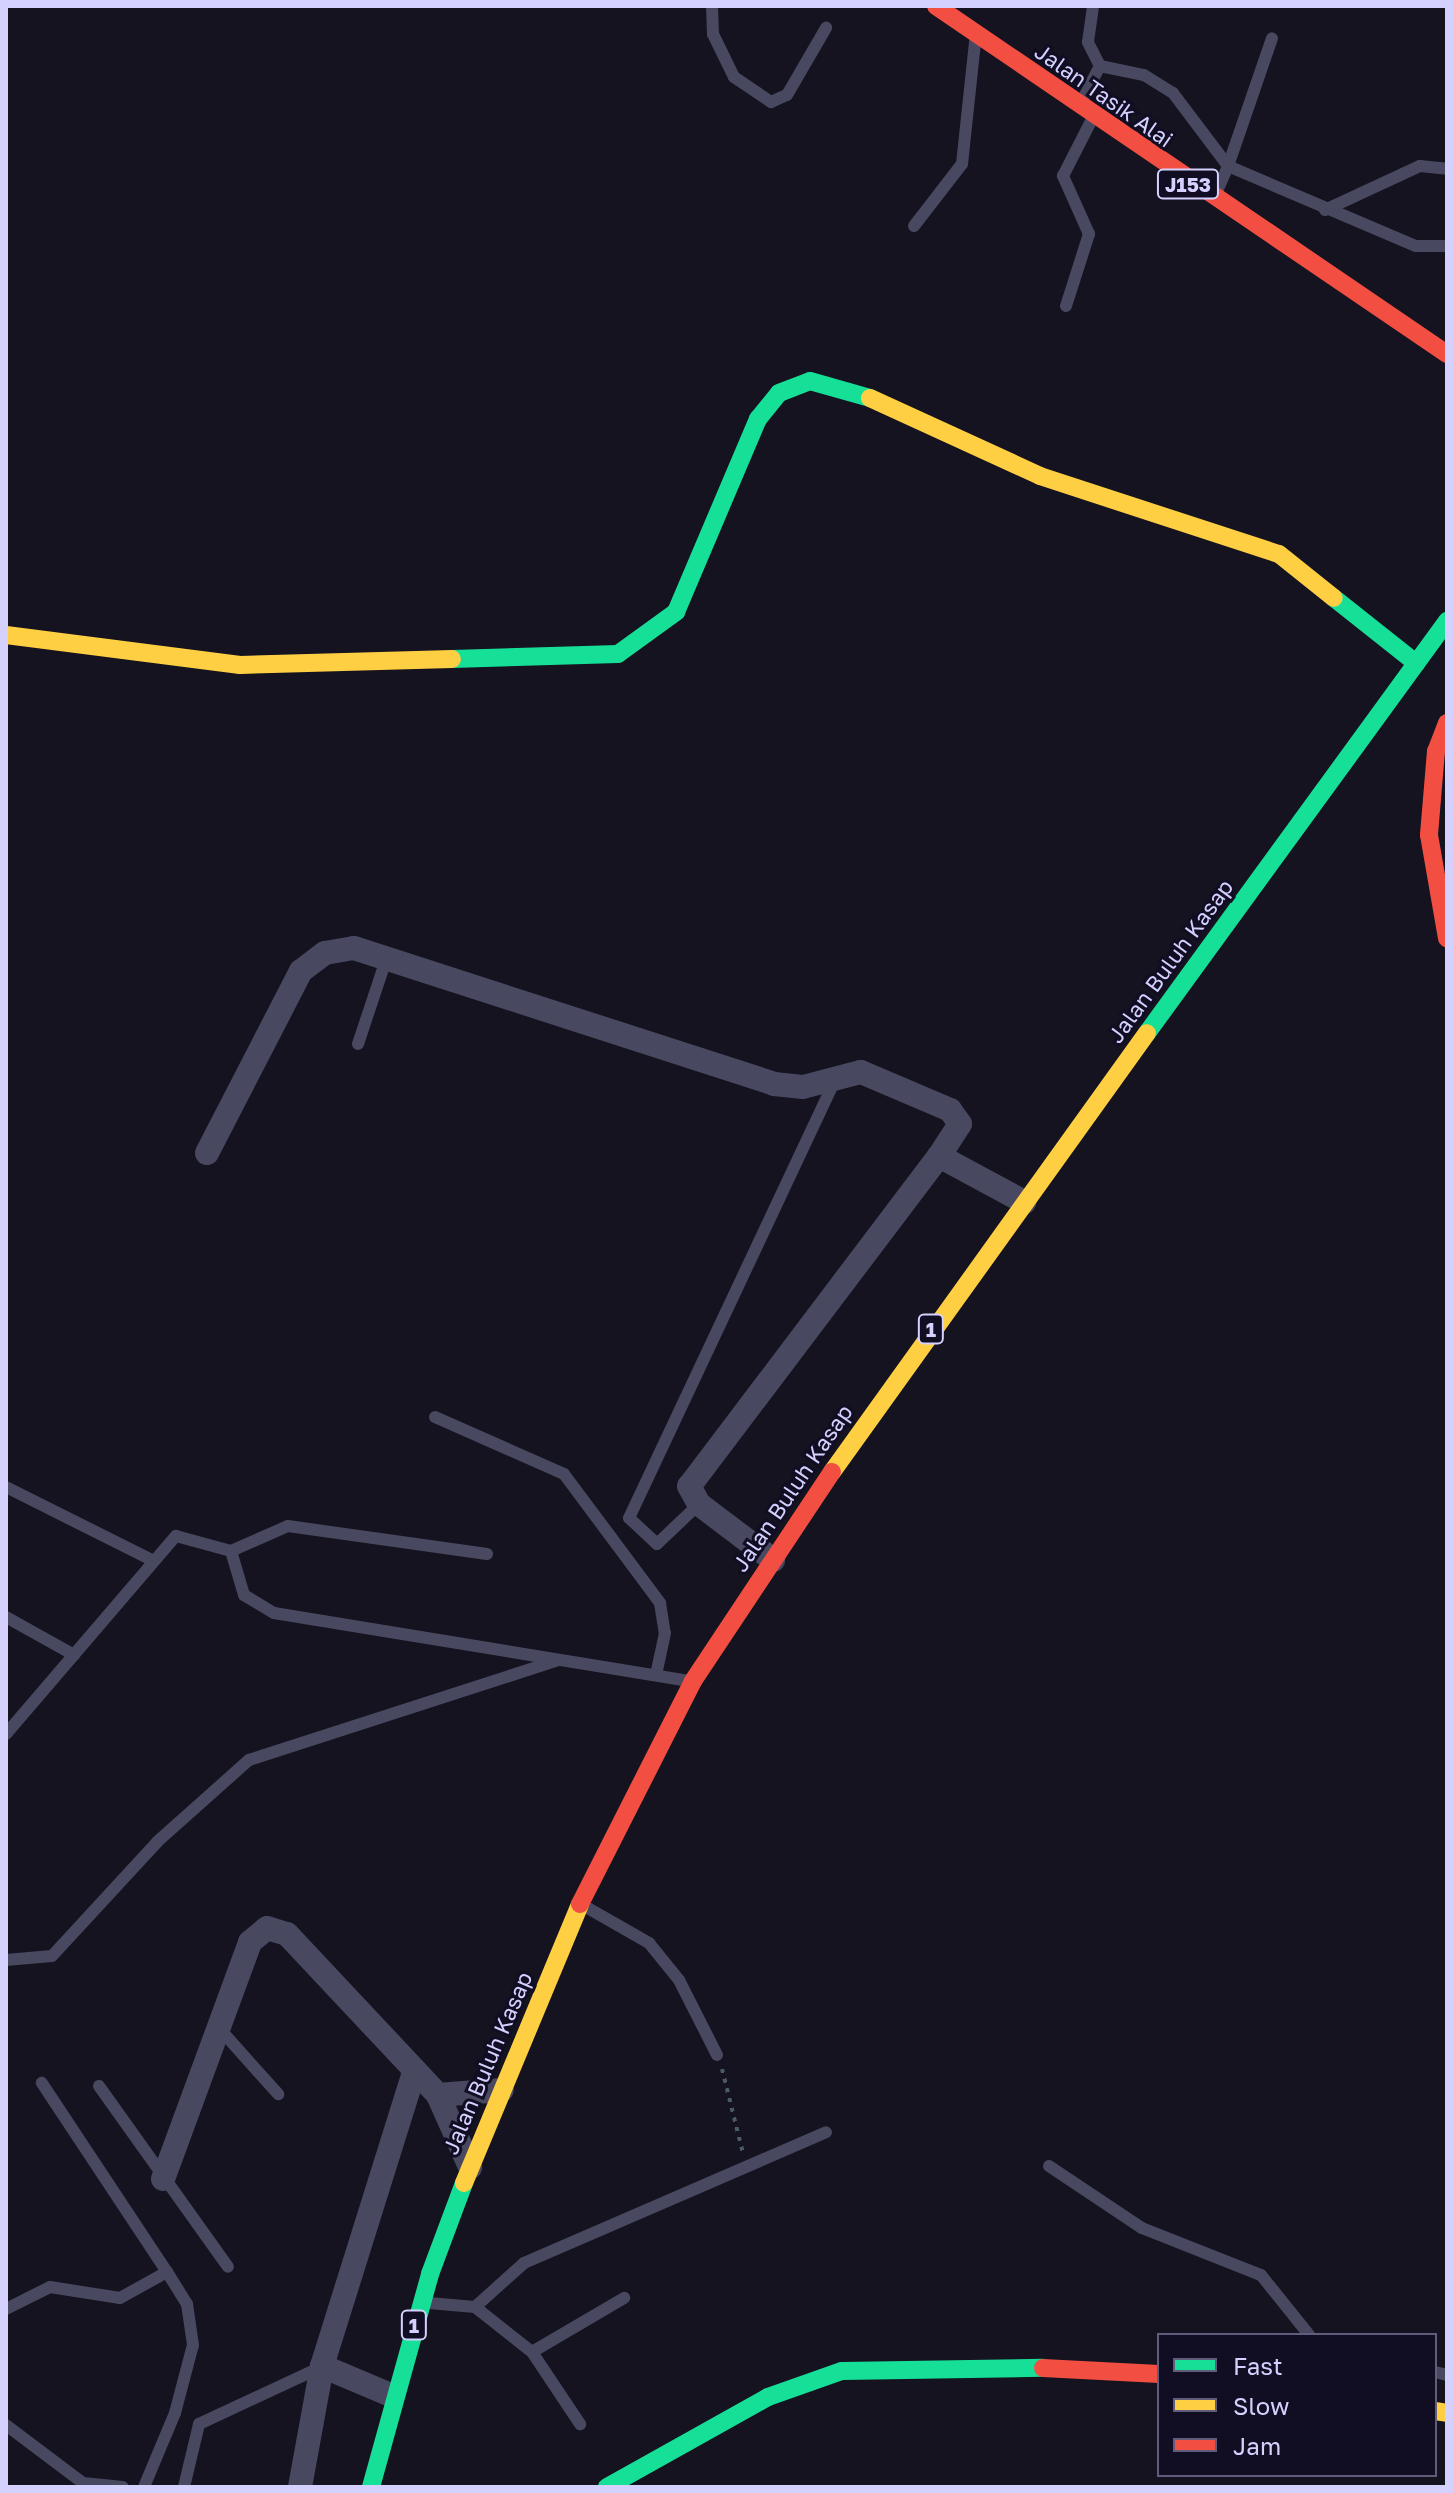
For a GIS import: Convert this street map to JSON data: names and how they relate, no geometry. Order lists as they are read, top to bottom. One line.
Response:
{"streets":{"main road":["Jalan Tasik Alai","J153","Jalan Buluh Kasap","1"]},"legend":["Fast","Slow","Jam"]}
